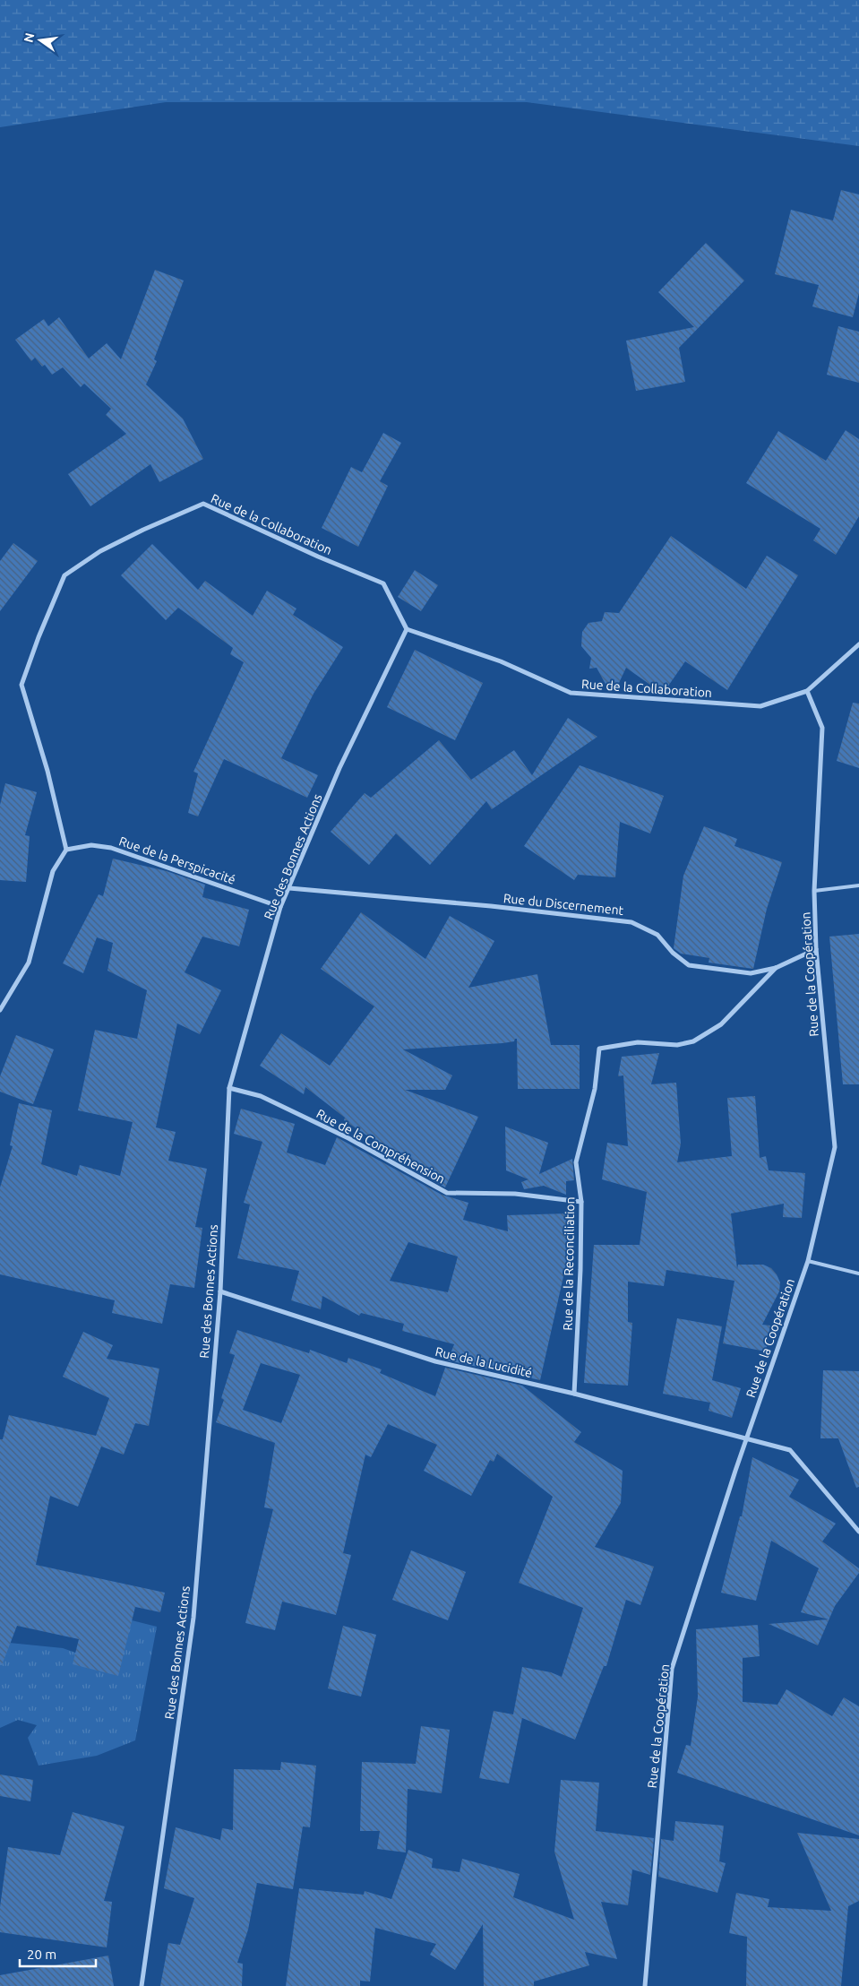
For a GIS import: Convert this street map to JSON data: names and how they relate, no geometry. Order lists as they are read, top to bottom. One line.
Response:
{"streets":{"street":["Rue de la Collaboration","Rue des Bonnes Actions","Rue de la Perspicacité","Rue du Discernement","Rue de la Coopération","Rue de la Compréhension","Rue de la Reconciliation","Rue de la Lucidité"]},"crossings":[["Rue de la Collaboration","Rue des Bonnes Actions"],["Rue de la Collaboration","Rue de la Perspicacité"],["Rue de la Collaboration","Rue de la Coopération"],["Rue des Bonnes Actions","Rue de la Perspicacité"],["Rue des Bonnes Actions","Rue du Discernement"],["Rue des Bonnes Actions","Rue de la Compréhension"],["Rue des Bonnes Actions","Rue de la Lucidité"],["Rue du Discernement","Rue de la Coopération"],["Rue du Discernement","Rue de la Reconciliation"],["Rue de la Coopération","Rue de la Lucidité"],["Rue de la Compréhension","Rue de la Reconciliation"],["Rue de la Reconciliation","Rue de la Lucidité"]],"scale_bar":"20 m","north":"left"}
